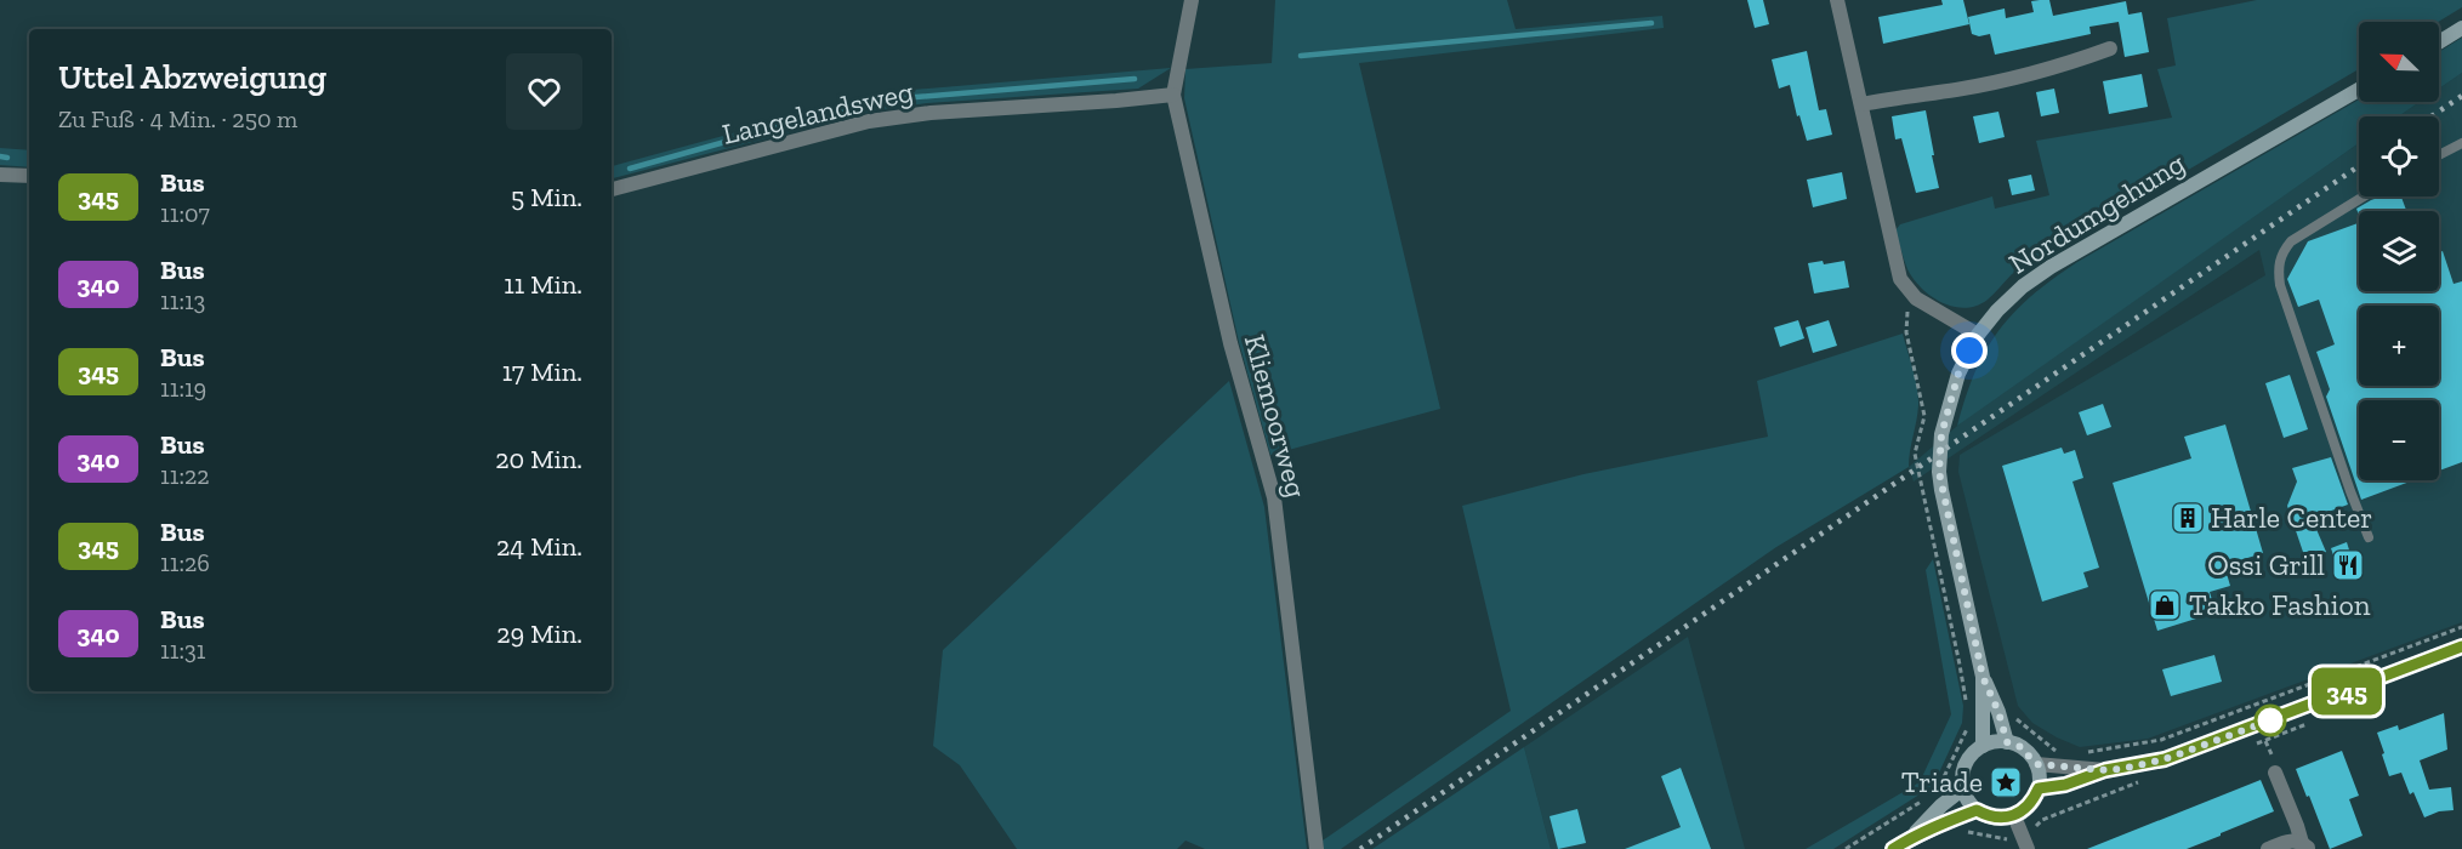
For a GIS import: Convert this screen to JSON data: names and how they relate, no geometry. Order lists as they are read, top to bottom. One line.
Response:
{"streets":{"main road":["Nordumgehung"],"street":["Langelandsweg","Kliemoorweg"]},"crossings":[["Langelandsweg","Kliemoorweg"]],"places":{"building":["Harle Center"],"restaurant":["Ossi Grill"],"shop":["Takko Fashion"],"place":["Triade"]},"lines":["bus line 345"],"north":"top left","page":{"on_map":"345","map_buttons":["+","−"],"heading":["Uttel Abzweigung","Zu Fuß · 4 Min. · 250 m"],"list":[{"mark":"345","name":"Bus","note":"11:07","value":"5 Min."},{"mark":"340","name":"Bus","note":"11:13","value":"11 Min."},{"mark":"345","name":"Bus","note":"11:19","value":"17 Min."},{"mark":"340","name":"Bus","note":"11:22","value":"20 Min."},{"mark":"345","name":"Bus","note":"11:26","value":"24 Min."},{"mark":"340","name":"Bus","note":"11:31","value":"29 Min."}]}}
